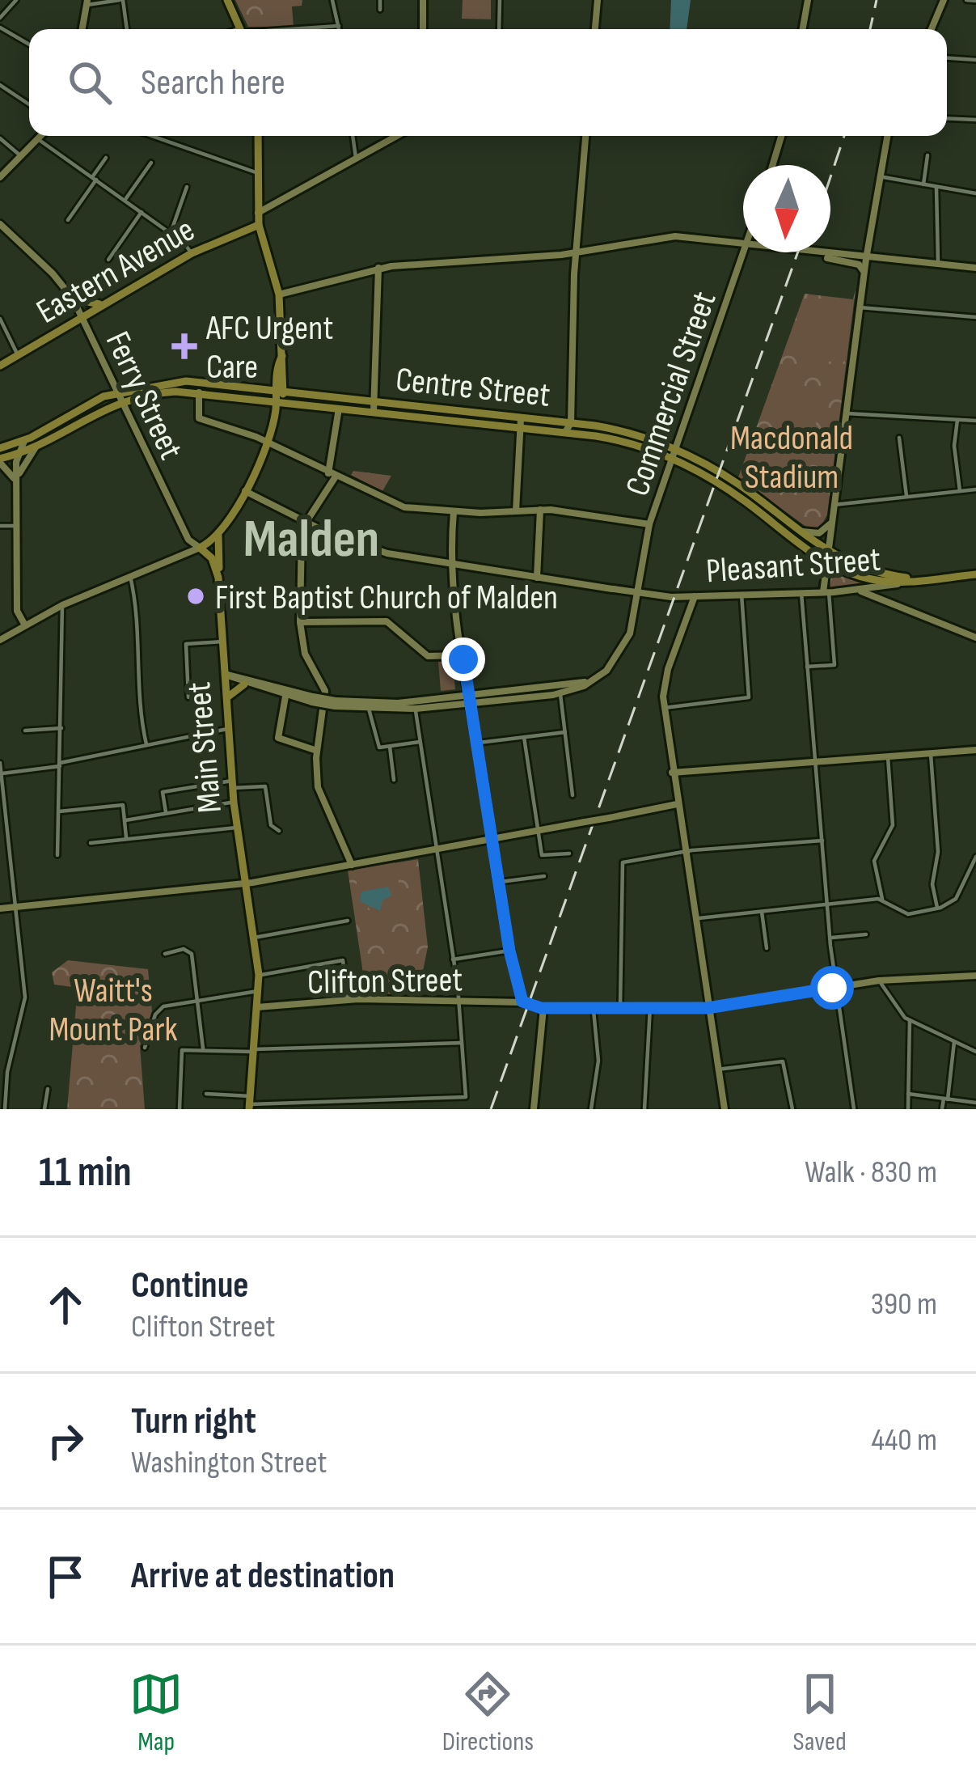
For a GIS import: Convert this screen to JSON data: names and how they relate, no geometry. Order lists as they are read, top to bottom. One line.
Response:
{"streets":{"main road":["Eastern Avenue","Centre Street","Pleasant Street","Main Street"],"street":["Commercial Street","Ferry Street","Clifton Street"]},"crossings":[["Eastern Avenue","Ferry Street"],["Centre Street","Commercial Street"],["Centre Street","Ferry Street"],["Centre Street","Pleasant Street"],["Commercial Street","Pleasant Street"],["Ferry Street","Main Street"],["Main Street","Clifton Street"]],"districts":["Malden"],"parks":["Macdonald Stadium","Waitt's Mount Park"],"places":{"health":["AFC Urgent Care"],"other":["First Baptist Church of Malden"]},"north":"bottom","page":{"search":"Search here","heading":["11 min","Walk · 830 m"],"list":[["Continue","Clifton Street","390 m"],["Turn right","Washington Street","440 m"],"Arrive at destination"],"nav":["Map","Directions","Saved"]}}
